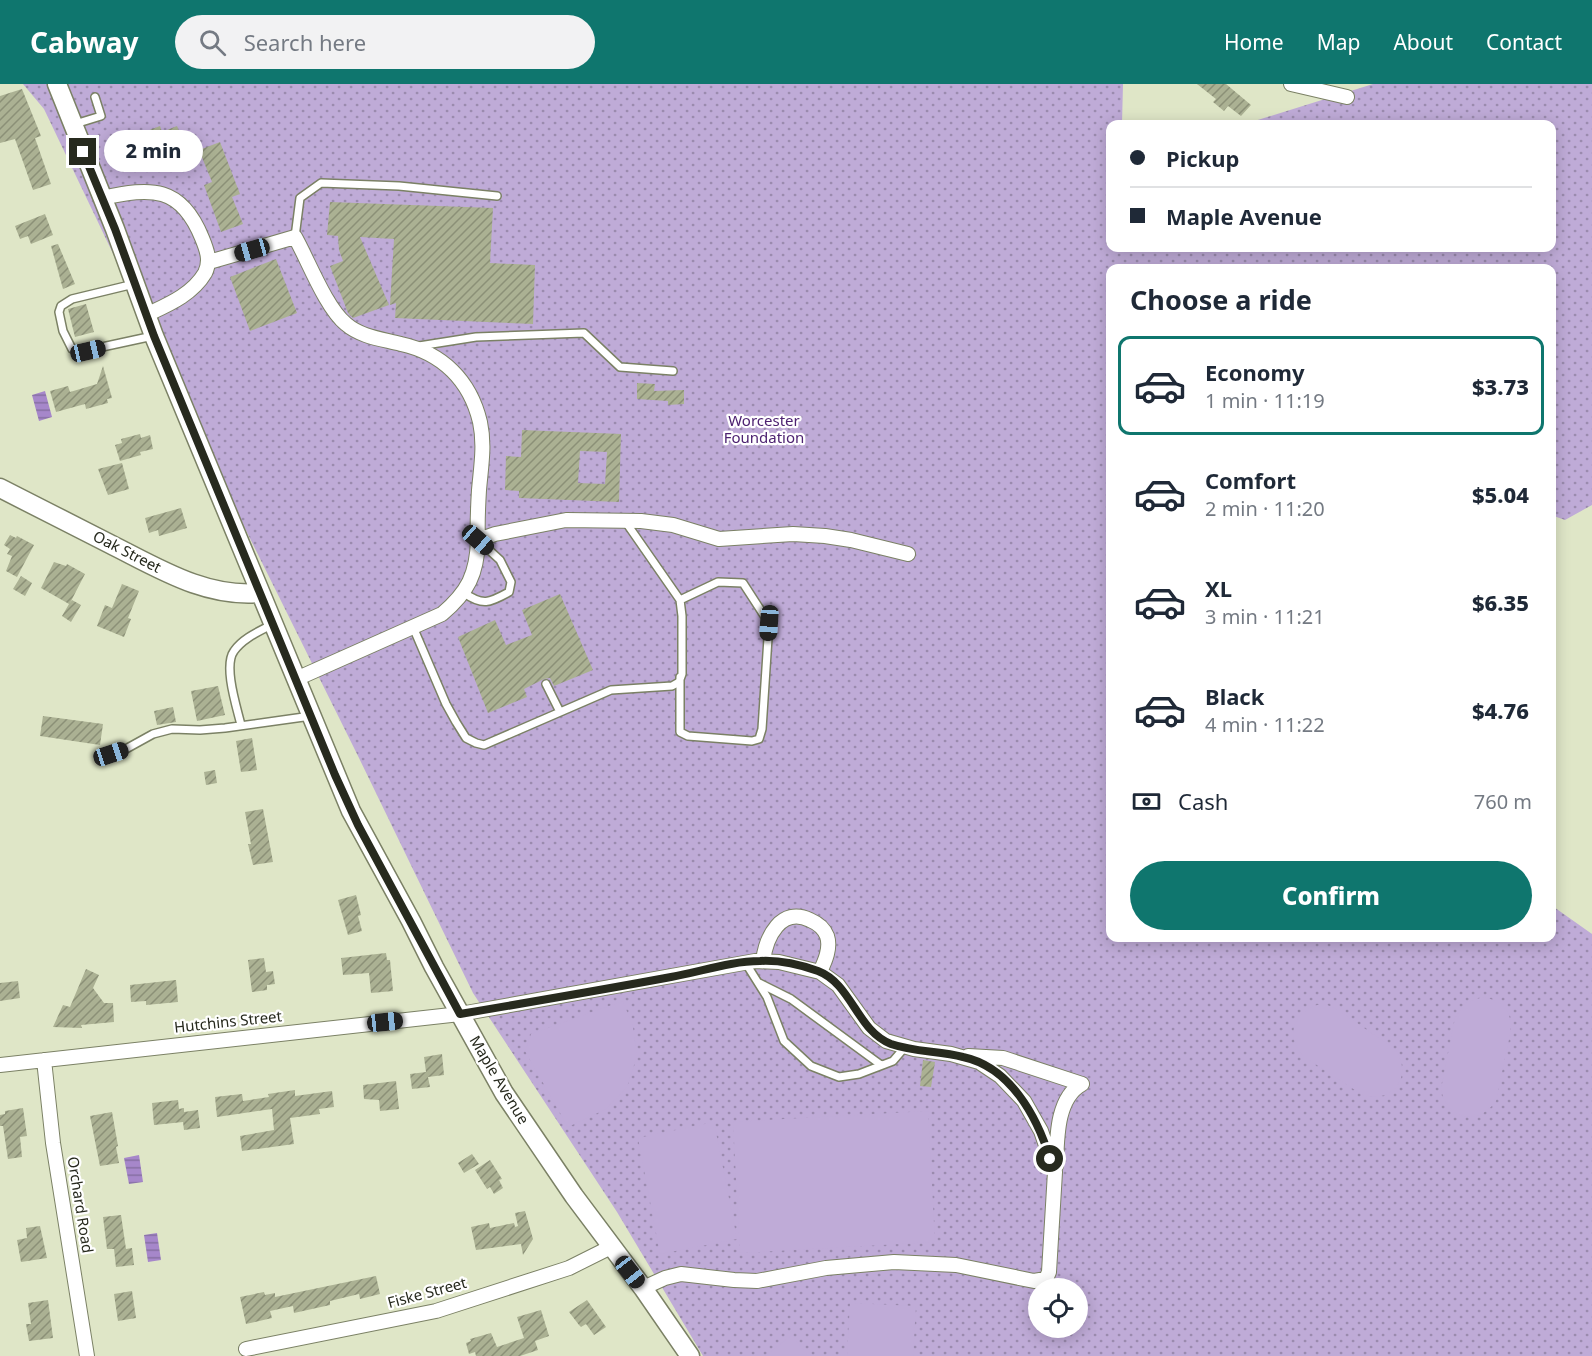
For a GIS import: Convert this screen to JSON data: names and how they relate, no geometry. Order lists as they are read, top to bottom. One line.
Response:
{"streets":{"main road":["Oak Street","Maple Avenue"],"street":["Hutchins Street","Orchard Road","Fiske Street"]},"crossings":[["Oak Street","Maple Avenue"],["Hutchins Street","Maple Avenue"],["Hutchins Street","Orchard Road"],["Maple Avenue","Fiske Street"]],"parks":["Worcester Foundation"],"page":{"header":"Cabway","search":"Search here","nav":["Home","Map","About","Contact"],"banner":["Pickup","Maple Avenue"],"bubble":"2 min","heading":"Choose a ride","list":[{"name":"Economy","note":"1 min · 11:19","value":"$3.73"},{"name":"Comfort","note":"2 min · 11:20","value":"$5.04"},{"name":"XL","note":"3 min · 11:21","value":"$6.35"},{"name":"Black","note":"4 min · 11:22","value":"$4.76"}],"pay":["Cash","760 m"],"buttons":"Confirm"}}
